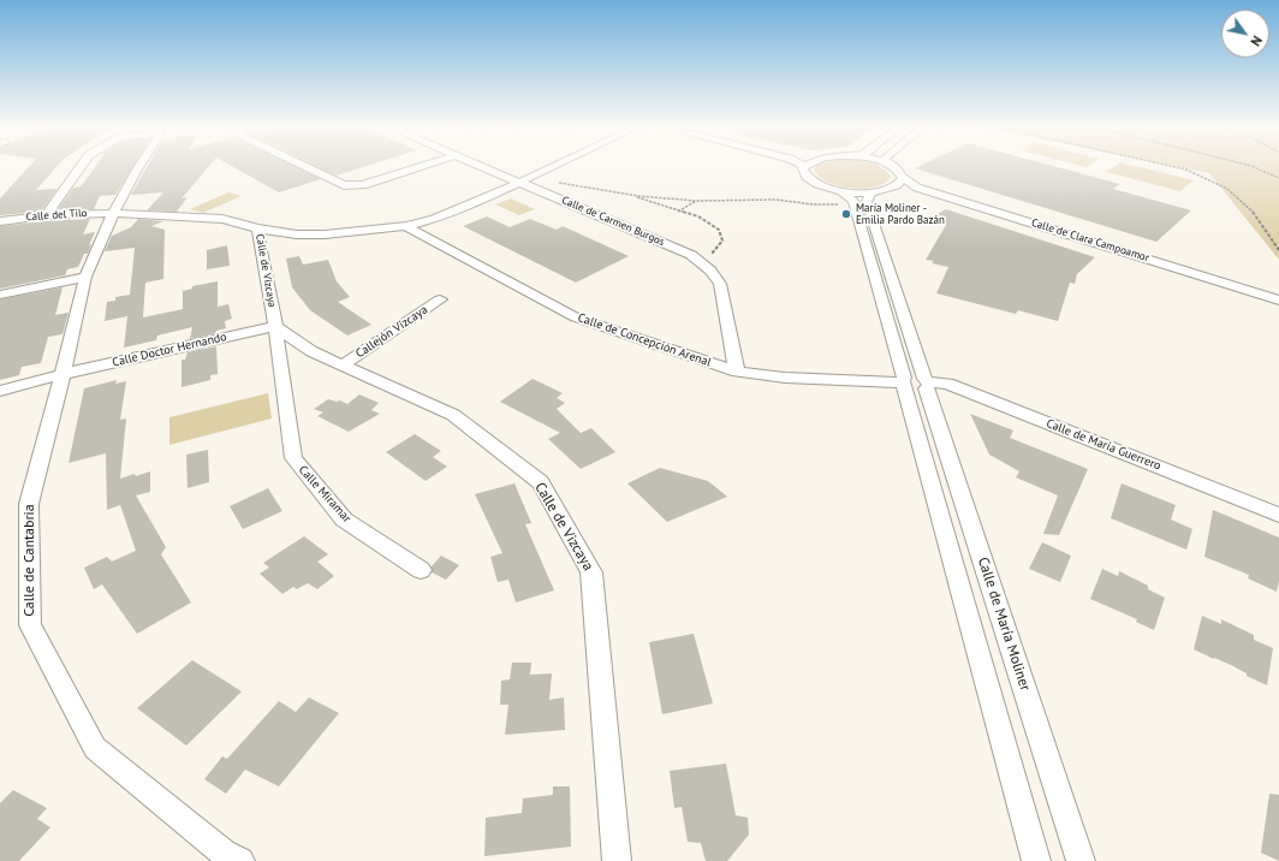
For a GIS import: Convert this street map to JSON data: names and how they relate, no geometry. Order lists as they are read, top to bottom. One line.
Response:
{"streets":{"street":["Calle del Tilo","Calle de Carmen Burgos","Calle de Clara Campoamor","Calle de Vizcaya","Callejón Vizcaya","Calle de Concepción Arenal","Calle Doctor Hernando","Calle de María Guerrero","Calle Miramar","Calle de Cantabria","Calle de María Moliner"]},"crossings":[["Calle del Tilo","Calle de Carmen Burgos"],["Calle del Tilo","Calle de Vizcaya"],["Calle del Tilo","Calle de Concepción Arenal"],["Calle del Tilo","Calle de Cantabria"],["Calle de Carmen Burgos","Calle de Concepción Arenal"],["Calle de Vizcaya","Callejón Vizcaya"],["Calle de Vizcaya","Calle Doctor Hernando"],["Calle de Vizcaya","Calle Miramar"],["Calle de Concepción Arenal","Calle de María Guerrero"],["Calle de Concepción Arenal","Calle de María Moliner"],["Calle Doctor Hernando","Calle Miramar"],["Calle Doctor Hernando","Calle de Cantabria"],["Calle de María Guerrero","Calle de María Moliner"]],"places":["María Moliner - Emilia Pardo Bazán"],"north":"bottom right"}
